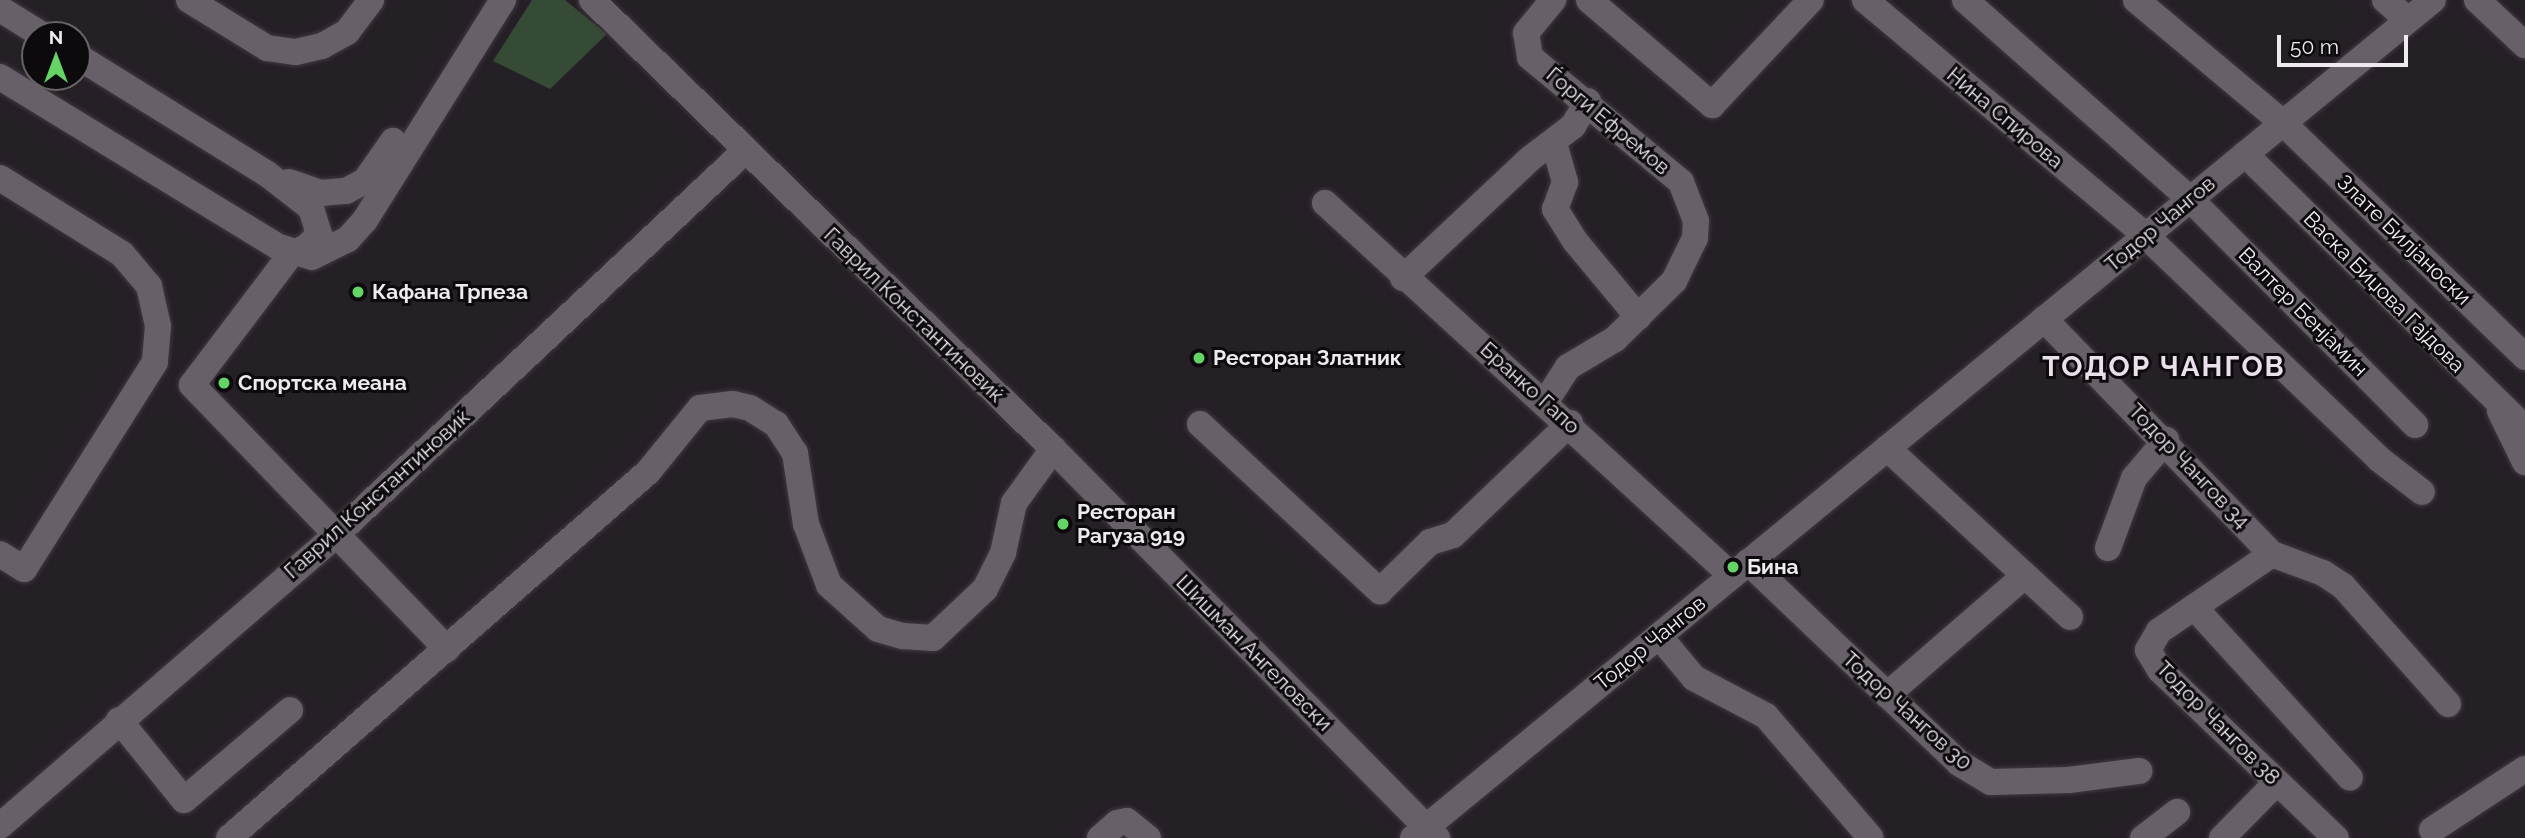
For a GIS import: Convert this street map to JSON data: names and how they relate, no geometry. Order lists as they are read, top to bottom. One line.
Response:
{"streets":{"street":["Нина Спирова","Ѓорги Ефремов","Тодор Чангов","Злате Билјаноски","Васка Биџова Гајдова","Валтер Бенјамин","Гаврил Константиновиќ","Бранко Гапо","Тодор Чангов 34","Шишман Ангеловски","Тодор Чангов 30","Тодор Чангов 38"]},"crossings":[["Нина Спирова","Тодор Чангов"],["Ѓорги Ефремов","Бранко Гапо"],["Тодор Чангов","Злате Билјаноски"],["Тодор Чангов","Васка Биџова Гајдова"],["Тодор Чангов","Валтер Бенјамин"],["Тодор Чангов","Бранко Гапо"],["Тодор Чангов","Тодор Чангов 34"],["Тодор Чангов","Шишман Ангеловски"],["Тодор Чангов","Тодор Чангов 30"],["Гаврил Константиновиќ","Шишман Ангеловски"],["Бранко Гапо","Тодор Чангов 30"],["Тодор Чангов 34","Тодор Чангов 38"]],"districts":["ТОДОР ЧАНГОВ"],"places":["Кафана Трпеза","Ресторан Златник","Спортска меана","Ресторан Рагуза 919","Бина"],"scale_bar":"50 m","north":"top"}
